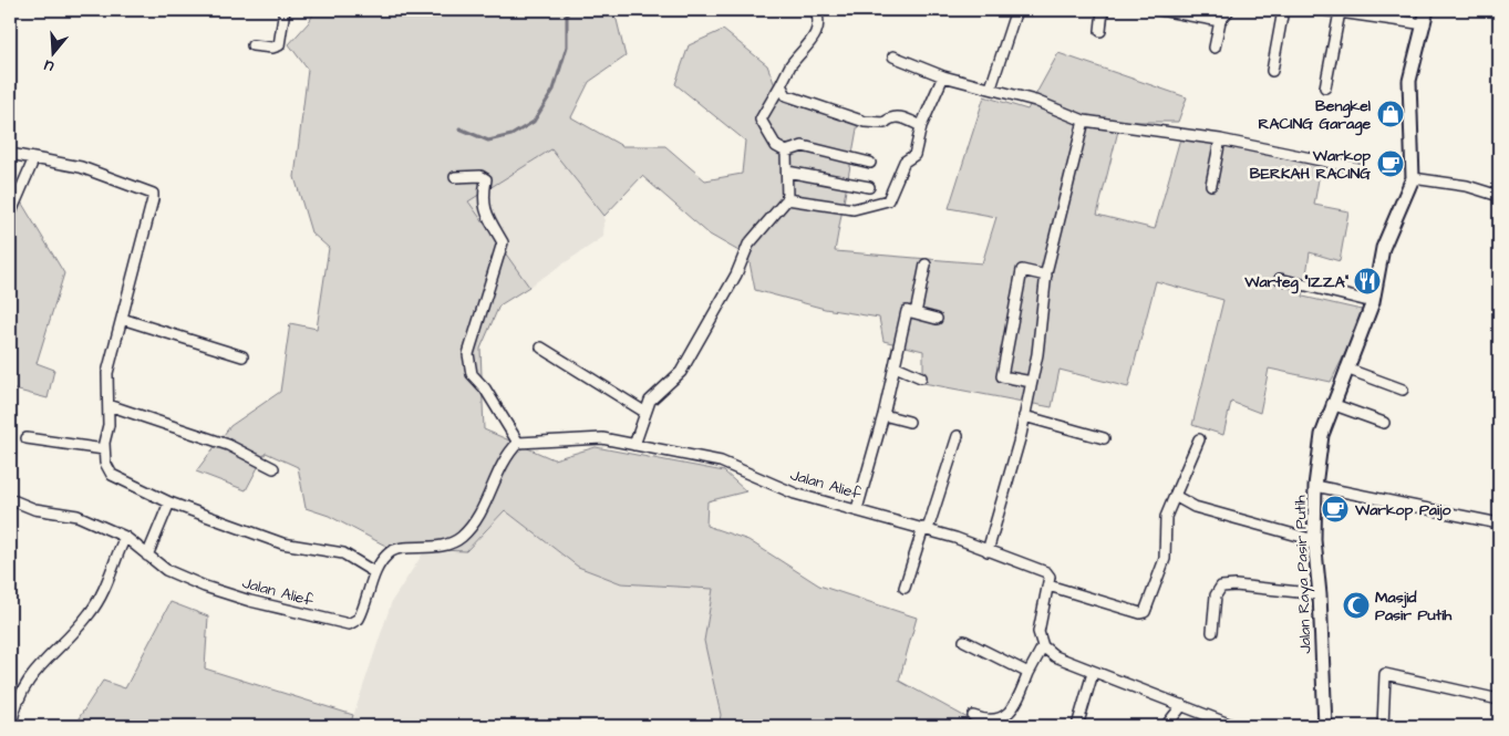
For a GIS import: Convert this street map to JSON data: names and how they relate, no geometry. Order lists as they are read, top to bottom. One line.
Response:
{"streets":{"street":["Jalan Alief","Jalan Raya Pasir Putih"]},"places":{"shop":["Bengkel RACING Garage"],"cafe":["Warkop BERKAH RACING","Warkop Paijo"],"restaurant":["Warteg \"IZZA\""],"mosque":["Masjid Pasir Putih"]},"north":"bottom"}
